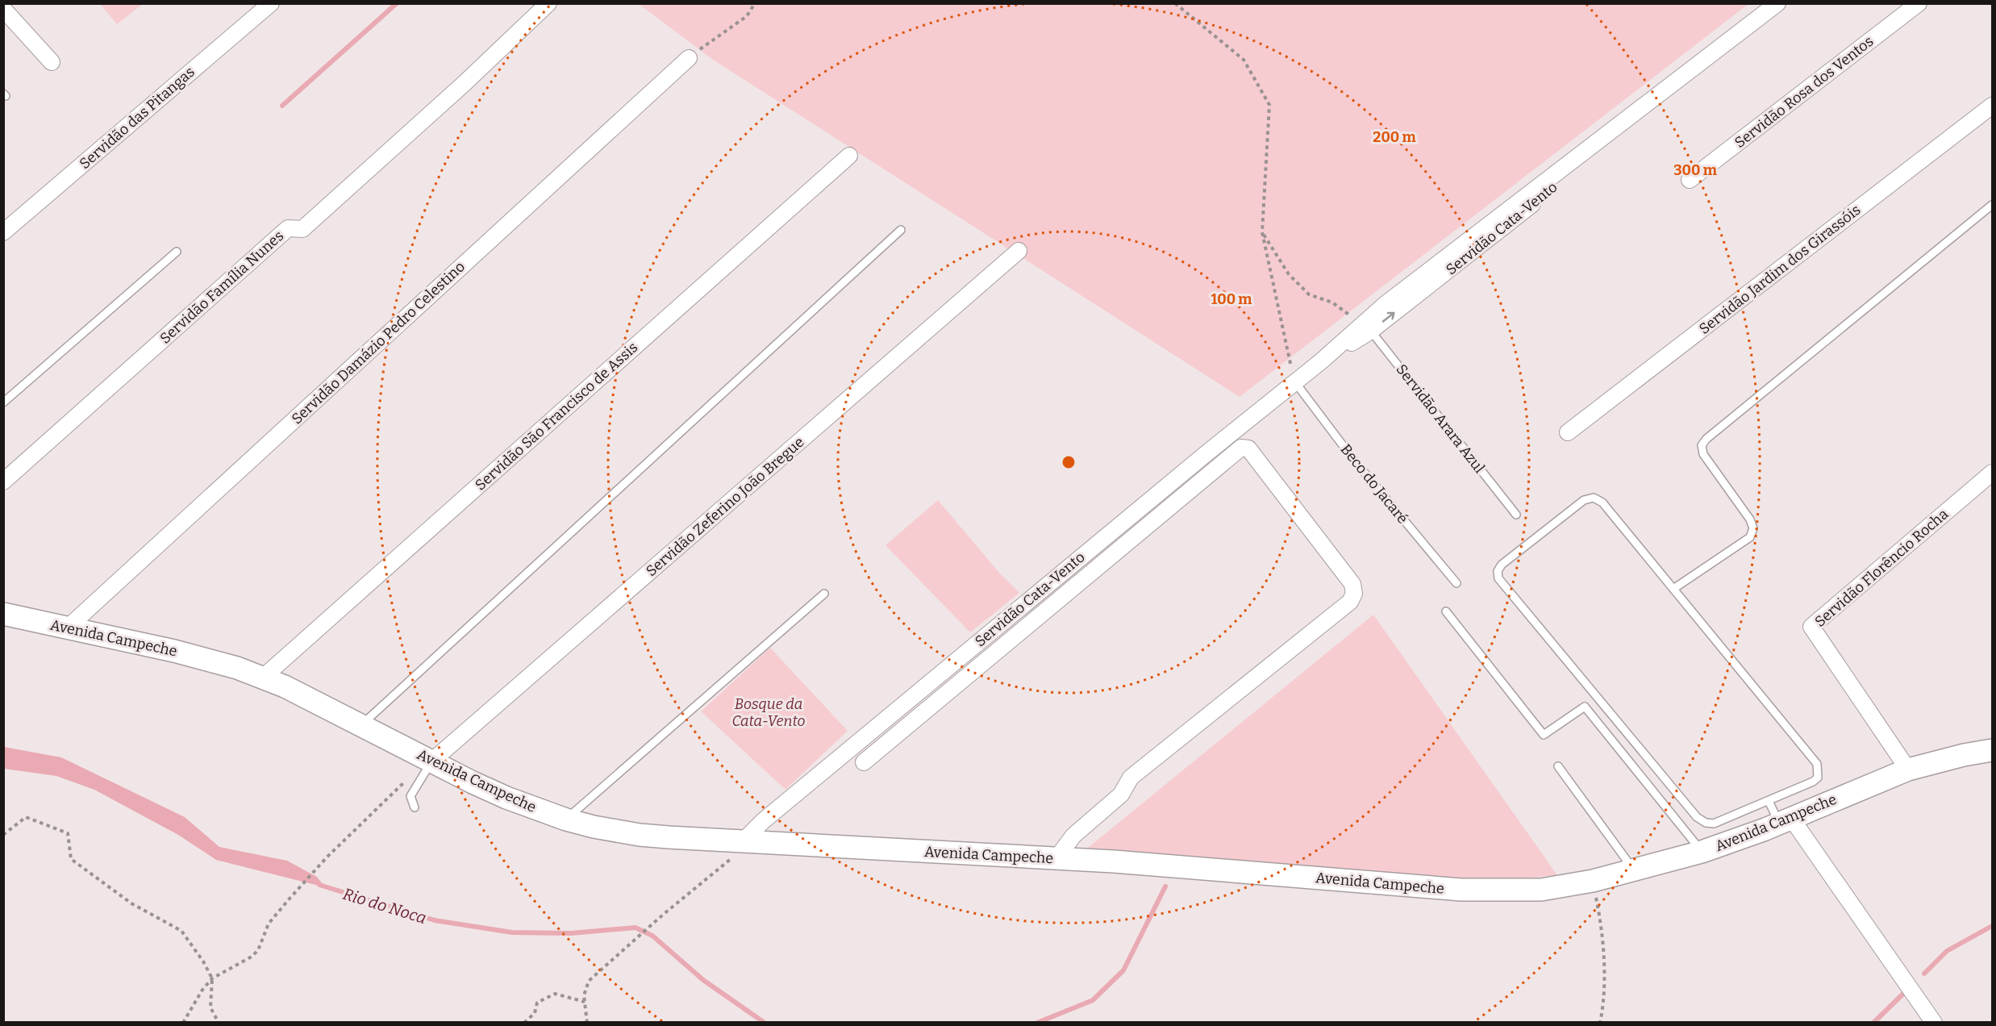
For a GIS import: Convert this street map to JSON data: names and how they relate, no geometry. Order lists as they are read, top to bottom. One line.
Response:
{"streets":{"main road":["Avenida Campeche"],"street":["Servidão Rosa dos Ventos","Servidão das Pitangas","Servidão Cata-Vento","Servidão Jardim dos Girassóis","Servidão Família Nunes","Servidão Damázio Pedro Celestino","Servidão São Francisco de Assis","Servidão Zeferino João Bregue","Servidão Florêncio Rocha"],"lane":["Servidão Arara Azul","Beco do Jacaré"]},"crossings":[["Servidão Cata-Vento","Servidão Arara Azul"],["Servidão Cata-Vento","Beco do Jacaré"],["Servidão Cata-Vento","Avenida Campeche"],["Servidão Damázio Pedro Celestino","Avenida Campeche"],["Servidão São Francisco de Assis","Avenida Campeche"],["Servidão Zeferino João Bregue","Avenida Campeche"],["Servidão Florêncio Rocha","Avenida Campeche"]],"water":["Rio do Noca"],"parks":["Bosque da Cata-Vento"],"rings":["200 m","300 m","100 m"]}
